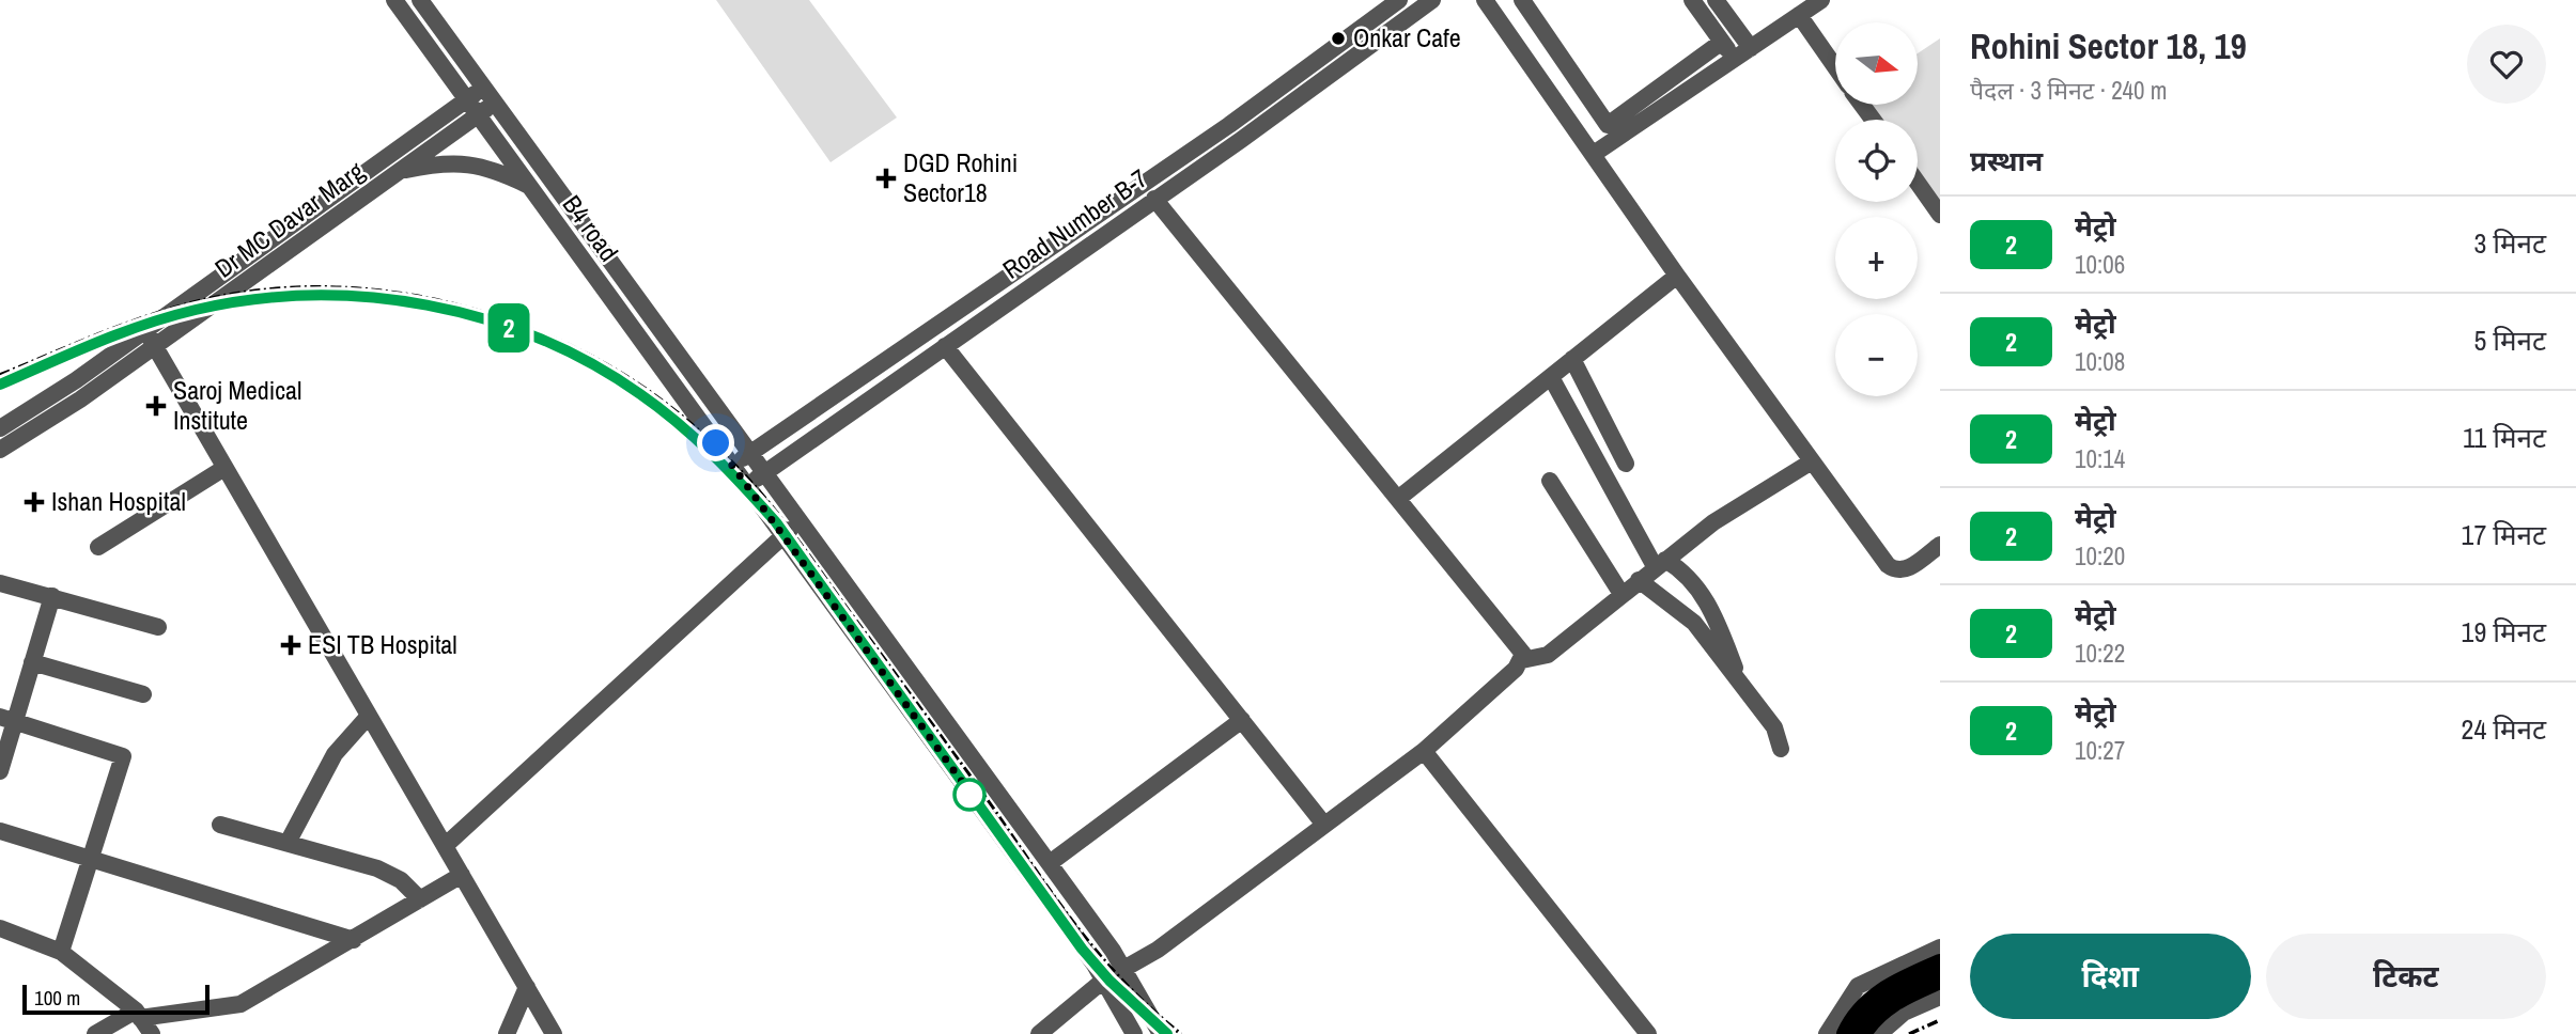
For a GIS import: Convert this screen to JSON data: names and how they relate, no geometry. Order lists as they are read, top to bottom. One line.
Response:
{"streets":{"street":["Dr MC Davar Marg","Road Number B-7","B4 road"]},"crossings":[["Dr MC Davar Marg","B4 road"],["Road Number B-7","B4 road"]],"places":{"other":["Onkar Cafe"],"health":["DGD Rohini Sector18","Saroj Medical Institute","Ishan Hospital","ESI TB Hospital"]},"lines":["metro line 2"],"scale_bar":"100 m","north":"right","page":{"on_map":"2","heading":[["Rohini Sector 18, 19","पैदल · 3 मिनट · 240 m"],"प्रस्थान"],"map_buttons":["+","−"],"list":[{"mark":"2","name":"मेट्रो","note":"10:06","value":"3 मिनट"},{"mark":"2","name":"मेट्रो","note":"10:08","value":"5 मिनट"},{"mark":"2","name":"मेट्रो","note":"10:14","value":"11 मिनट"},{"mark":"2","name":"मेट्रो","note":"10:20","value":"17 मिनट"},{"mark":"2","name":"मेट्रो","note":"10:22","value":"19 मिनट"},{"mark":"2","name":"मेट्रो","note":"10:27","value":"24 मिनट"}],"buttons":["दिशा","टिकट"],"scale":"100 m"}}
